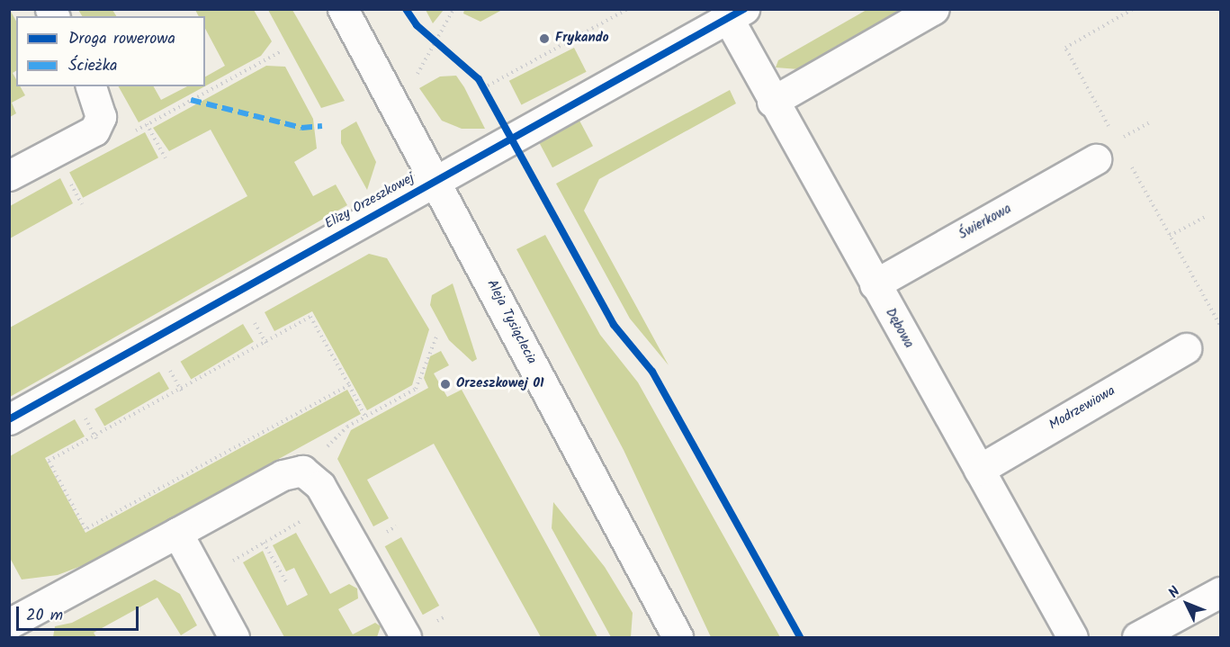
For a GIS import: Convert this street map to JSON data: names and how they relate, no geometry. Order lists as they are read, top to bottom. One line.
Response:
{"streets":{"street":["Elizy Orzeszkowej","Świerkowa","Aleja Tysiąclecia","Dębowa","Modrzewiowa"]},"crossings":[["Elizy Orzeszkowej","Aleja Tysiąclecia"],["Elizy Orzeszkowej","Dębowa"],["Świerkowa","Dębowa"],["Dębowa","Modrzewiowa"]],"places":["Frykando","Orzeszkowej 01"],"legend":["Droga rowerowa","Ścieżka"],"scale_bar":"20 m","north":"top left"}
